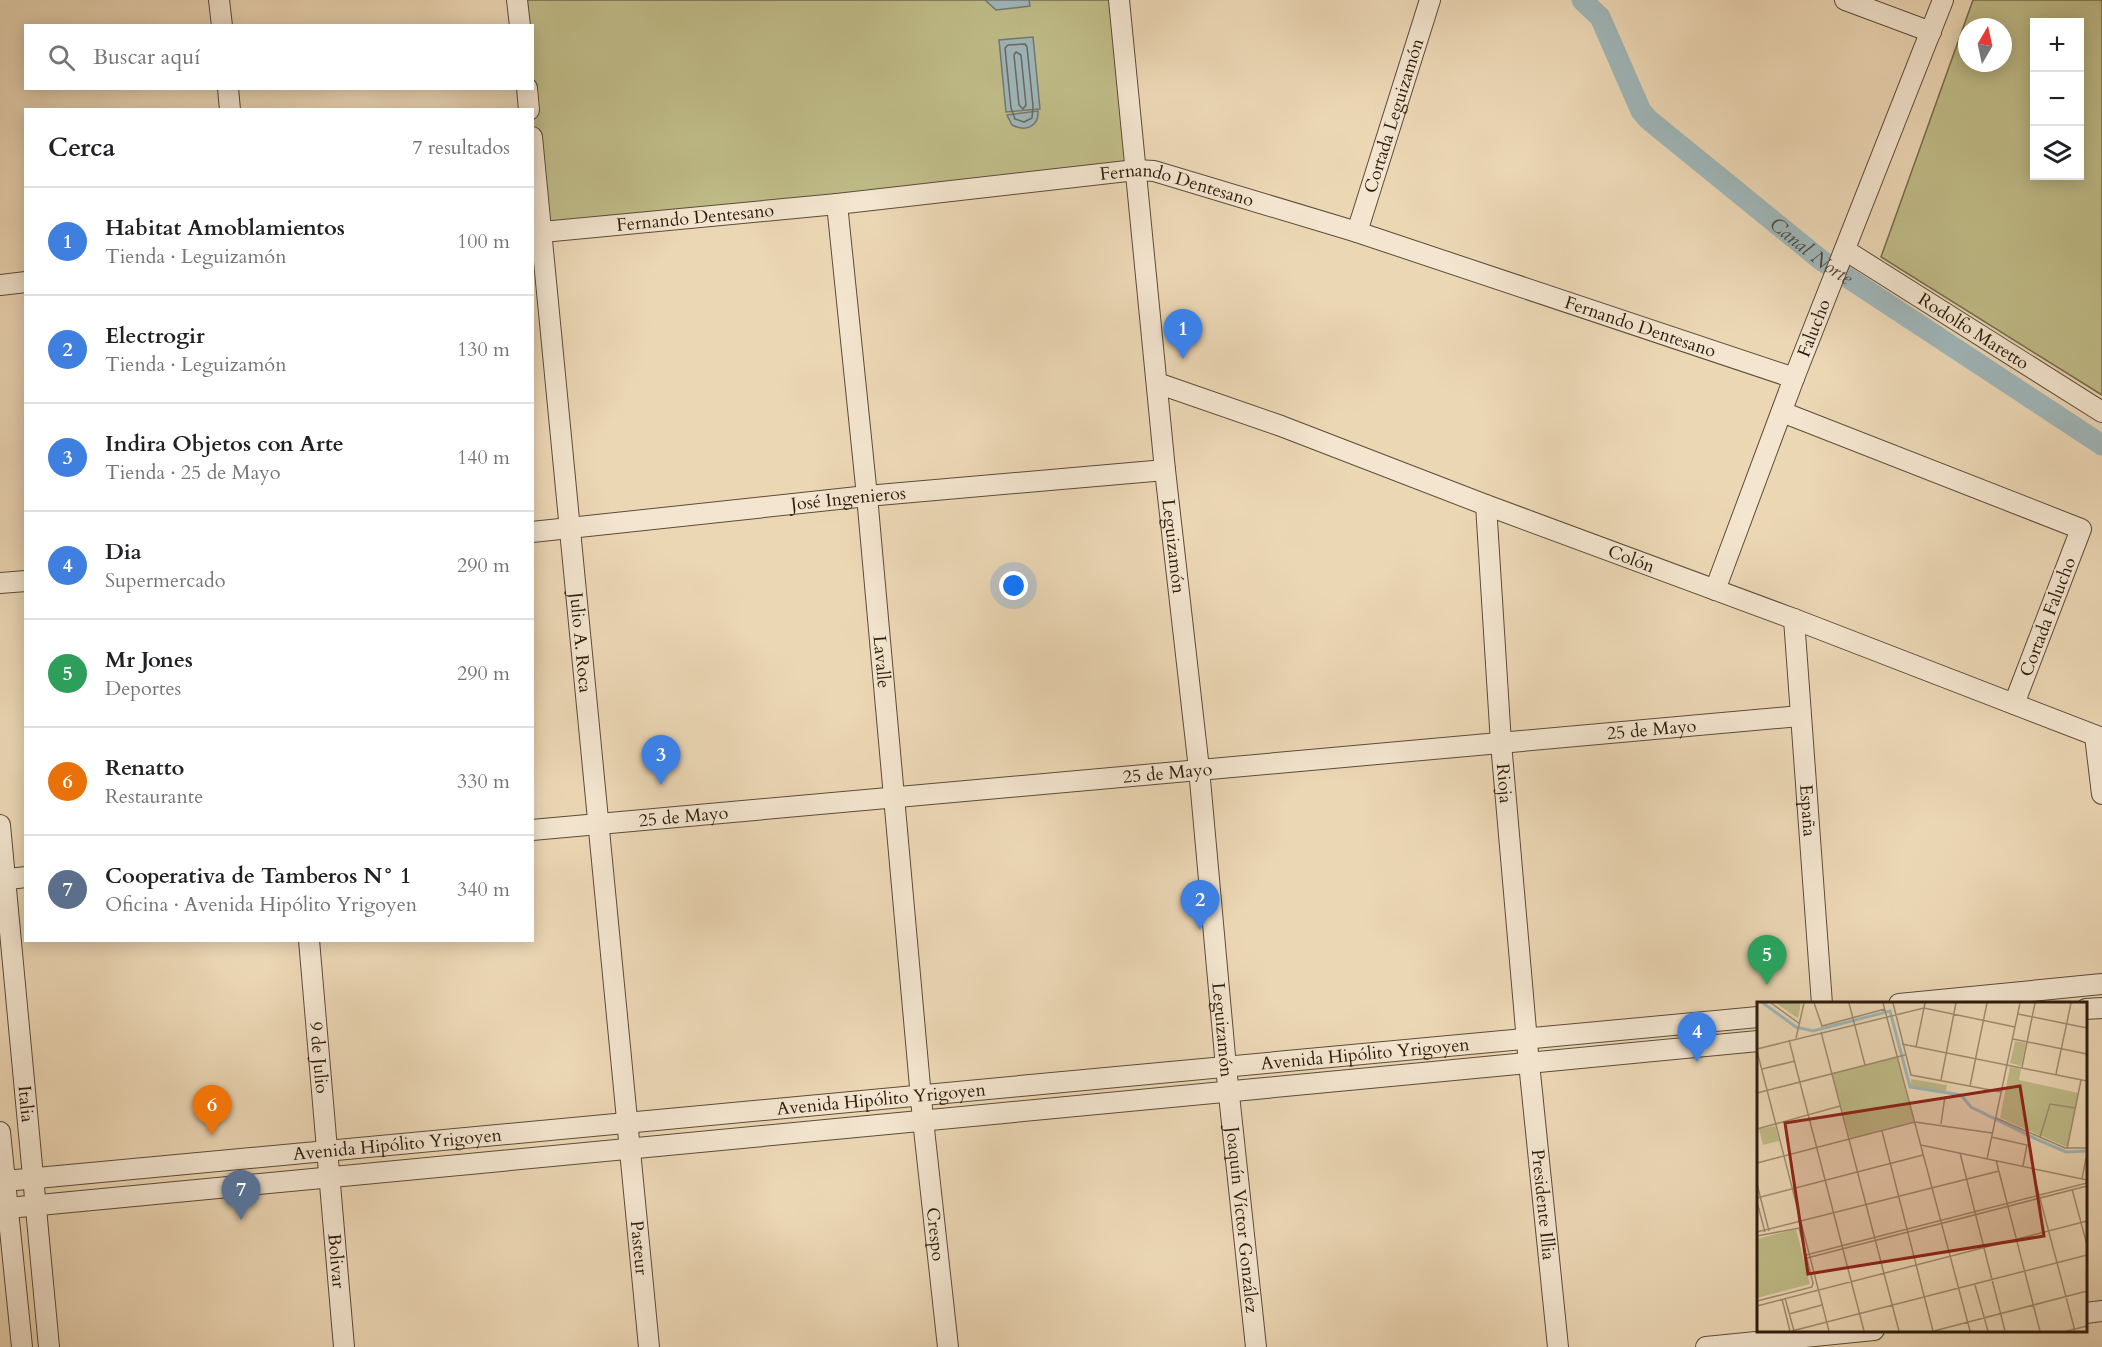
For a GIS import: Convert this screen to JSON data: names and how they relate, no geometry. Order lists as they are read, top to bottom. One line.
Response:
{"streets":{"street":["Cortada Leguizamón","Fernando Dentesano","Falucho","Rodolfo Maretto","José Ingenieros","Leguizamón","Colón","Cortada Falucho","Julio A. Roca","Lavalle","25 de Mayo","Rioja","España","Avenida Hipólito Yrigoyen","9 de Julio","Italia","Presidente Illia","Joaquín Víctor González","Crespo","Pasteur","Bolivar"]},"crossings":[["Cortada Leguizamón","Fernando Dentesano"],["Fernando Dentesano","Falucho"],["Fernando Dentesano","Leguizamón"],["Fernando Dentesano","Julio A. Roca"],["Fernando Dentesano","Lavalle"],["Falucho","Rodolfo Maretto"],["Falucho","Colón"],["Falucho","Cortada Falucho"],["José Ingenieros","Leguizamón"],["José Ingenieros","Julio A. Roca"],["José Ingenieros","Lavalle"],["Leguizamón","Colón"],["Leguizamón","25 de Mayo"],["Leguizamón","Avenida Hipólito Yrigoyen"],["Leguizamón","Joaquín Víctor González"],["Colón","Cortada Falucho"],["Colón","Rioja"],["Colón","España"],["Julio A. Roca","25 de Mayo"],["Julio A. Roca","Avenida Hipólito Yrigoyen"],["Julio A. Roca","Pasteur"],["Lavalle","25 de Mayo"],["Lavalle","Avenida Hipólito Yrigoyen"],["Lavalle","Crespo"],["25 de Mayo","Rioja"],["25 de Mayo","España"],["Rioja","Avenida Hipólito Yrigoyen"],["Rioja","Presidente Illia"],["Avenida Hipólito Yrigoyen","9 de Julio"],["Avenida Hipólito Yrigoyen","Italia"],["Avenida Hipólito Yrigoyen","Presidente Illia"],["Avenida Hipólito Yrigoyen","Joaquín Víctor González"],["Avenida Hipólito Yrigoyen","Crespo"],["Avenida Hipólito Yrigoyen","Pasteur"],["Avenida Hipólito Yrigoyen","Bolivar"],["9 de Julio","Bolivar"]],"water":["Canal Norte"],"north":"top","page":{"map_buttons":["+","−"],"search":"Buscar aquí","heading":["Cerca","7 resultados"],"list":[{"mark":"1","name":"Habitat Amoblamientos","note":"Tienda · Leguizamón","value":"100 m"},{"mark":"2","name":"Electrogir","note":"Tienda · Leguizamón","value":"130 m"},{"mark":"3","name":"Indira Objetos con Arte","note":"Tienda · 25 de Mayo","value":"140 m"},{"mark":"4","name":"Dia","note":"Supermercado","value":"290 m"},{"mark":"5","name":"Mr Jones","note":"Deportes","value":"290 m"},{"mark":"6","name":"Renatto","note":"Restaurante","value":"330 m"},{"mark":"7","name":"Cooperativa de Tamberos N° 1","note":"Oficina · Avenida Hipólito Yrigoyen","value":"340 m"}],"pins":["1","3","2","5","4","6","7"]}}
